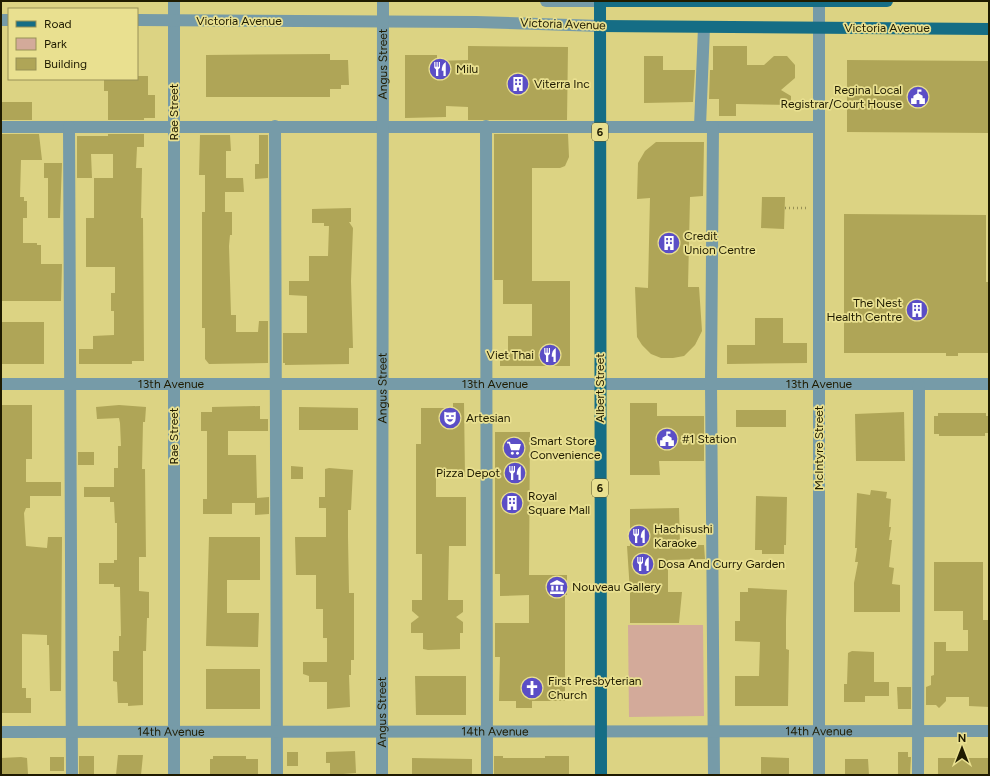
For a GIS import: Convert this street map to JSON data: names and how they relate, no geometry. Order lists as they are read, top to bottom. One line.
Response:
{"streets":{"main road":["Victoria Avenue","6","Albert Street"],"street":["Angus Street","Rae Street","13th Avenue","McIntyre Street","14th Avenue"]},"crossings":[["Victoria Avenue","Angus Street"],["Victoria Avenue","Rae Street"],["Victoria Avenue","Albert Street"],["Victoria Avenue","McIntyre Street"],["Angus Street","13th Avenue"],["Angus Street","14th Avenue"],["Rae Street","13th Avenue"],["Rae Street","14th Avenue"],["13th Avenue","Albert Street"],["13th Avenue","McIntyre Street"],["Albert Street","14th Avenue"],["McIntyre Street","14th Avenue"]],"places":{"restaurant":["Milu","Viet Thai","Pizza Depot","Hachisushi Karaoke","Dosa And Curry Garden"],"building":["Viterra Inc","Credit Union Centre","The Nest Health Centre","Royal Square Mall"],"public building":["Regina Local Registrar/Court House","#1 Station"],"theatre":["Artesian"],"supermarket":["Smart Store Convenience"],"museum":["Nouveau Gallery"],"church":["First Presbyterian Church"]},"legend":["Road","Park","Building"],"north":"top"}
